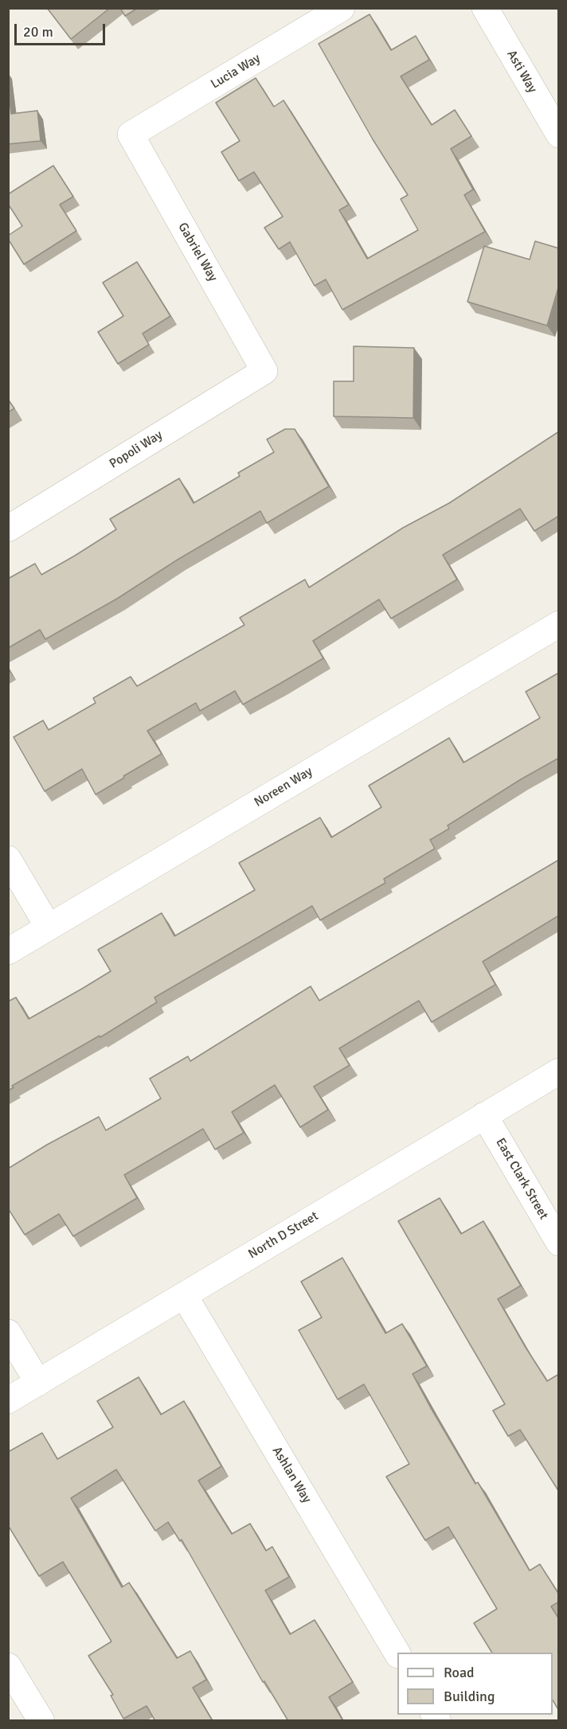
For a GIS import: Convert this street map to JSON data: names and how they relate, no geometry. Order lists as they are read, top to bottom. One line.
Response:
{"streets":{"street":["Lucia Way","Asti Way","Gabriel Way","Popoli Way","Noreen Way","East Clark Street","North D Street","Ashlan Way"]},"crossings":[["Lucia Way","Gabriel Way"],["Gabriel Way","Popoli Way"],["East Clark Street","North D Street"],["North D Street","Ashlan Way"]],"legend":["Road","Building"],"scale_bar":"20 m"}
